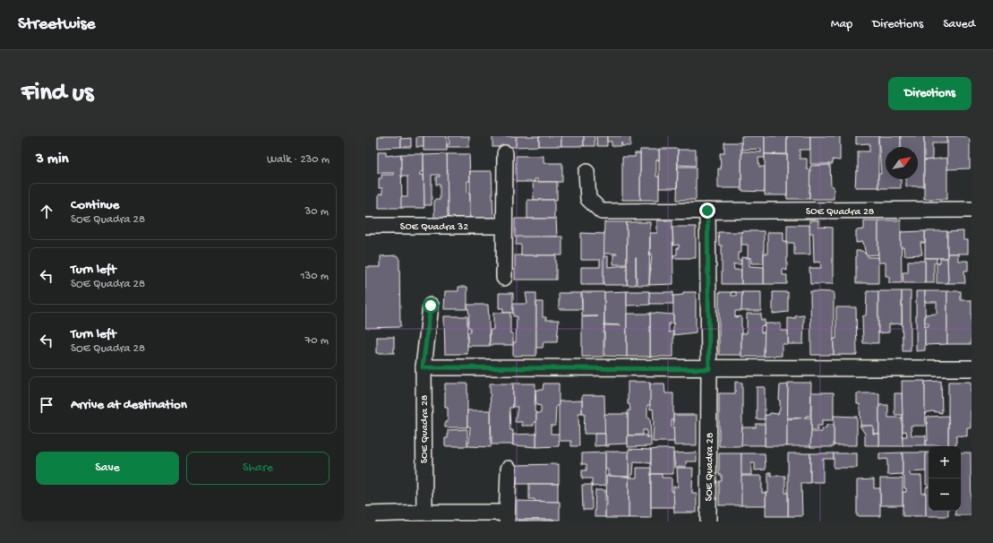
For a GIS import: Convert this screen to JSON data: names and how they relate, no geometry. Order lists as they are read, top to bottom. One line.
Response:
{"streets":{"street":["SOE Quadra 28","SOE Quadra 32"]},"north":"top right","page":{"header":"Streetwise","nav":["Map","Directions","Saved"],"buttons":["Directions",["Save","Share"]],"title":"Find us","heading":["3 min","Walk · 230 m"],"list":[["Continue","SOE Quadra 28","30 m"],["Turn left","SOE Quadra 28","130 m"],["Turn left","SOE Quadra 28","70 m"],"Arrive at destination"],"map_buttons":["+","−"]}}
